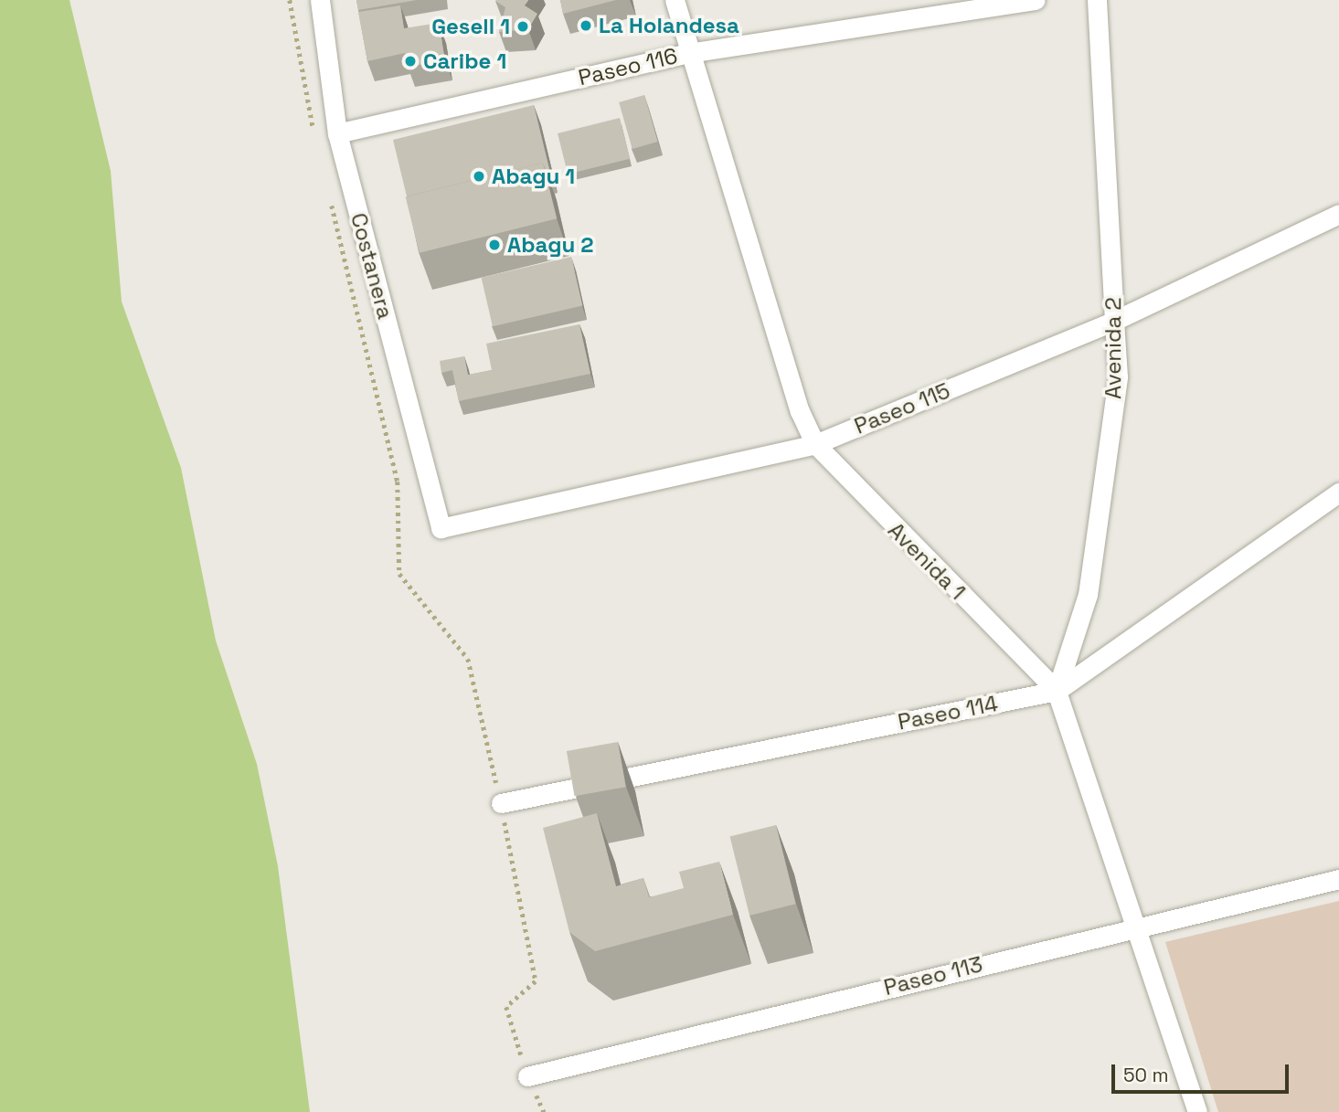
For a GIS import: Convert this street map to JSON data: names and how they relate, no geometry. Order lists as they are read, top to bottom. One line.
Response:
{"streets":{"street":["Paseo 116","Costanera","Avenida 2","Paseo 115","Avenida 1","Paseo 114","Paseo 113"]},"crossings":[["Paseo 116","Costanera"],["Paseo 116","Avenida 1"],["Costanera","Paseo 115"],["Avenida 2","Paseo 115"],["Avenida 2","Avenida 1"],["Avenida 2","Paseo 114"],["Paseo 115","Avenida 1"],["Avenida 1","Paseo 114"],["Avenida 1","Paseo 113"]],"places":["La Holandesa","Gesell 1","Caribe 1","Abagu 1","Abagu 2"],"scale_bar":"50 m"}
